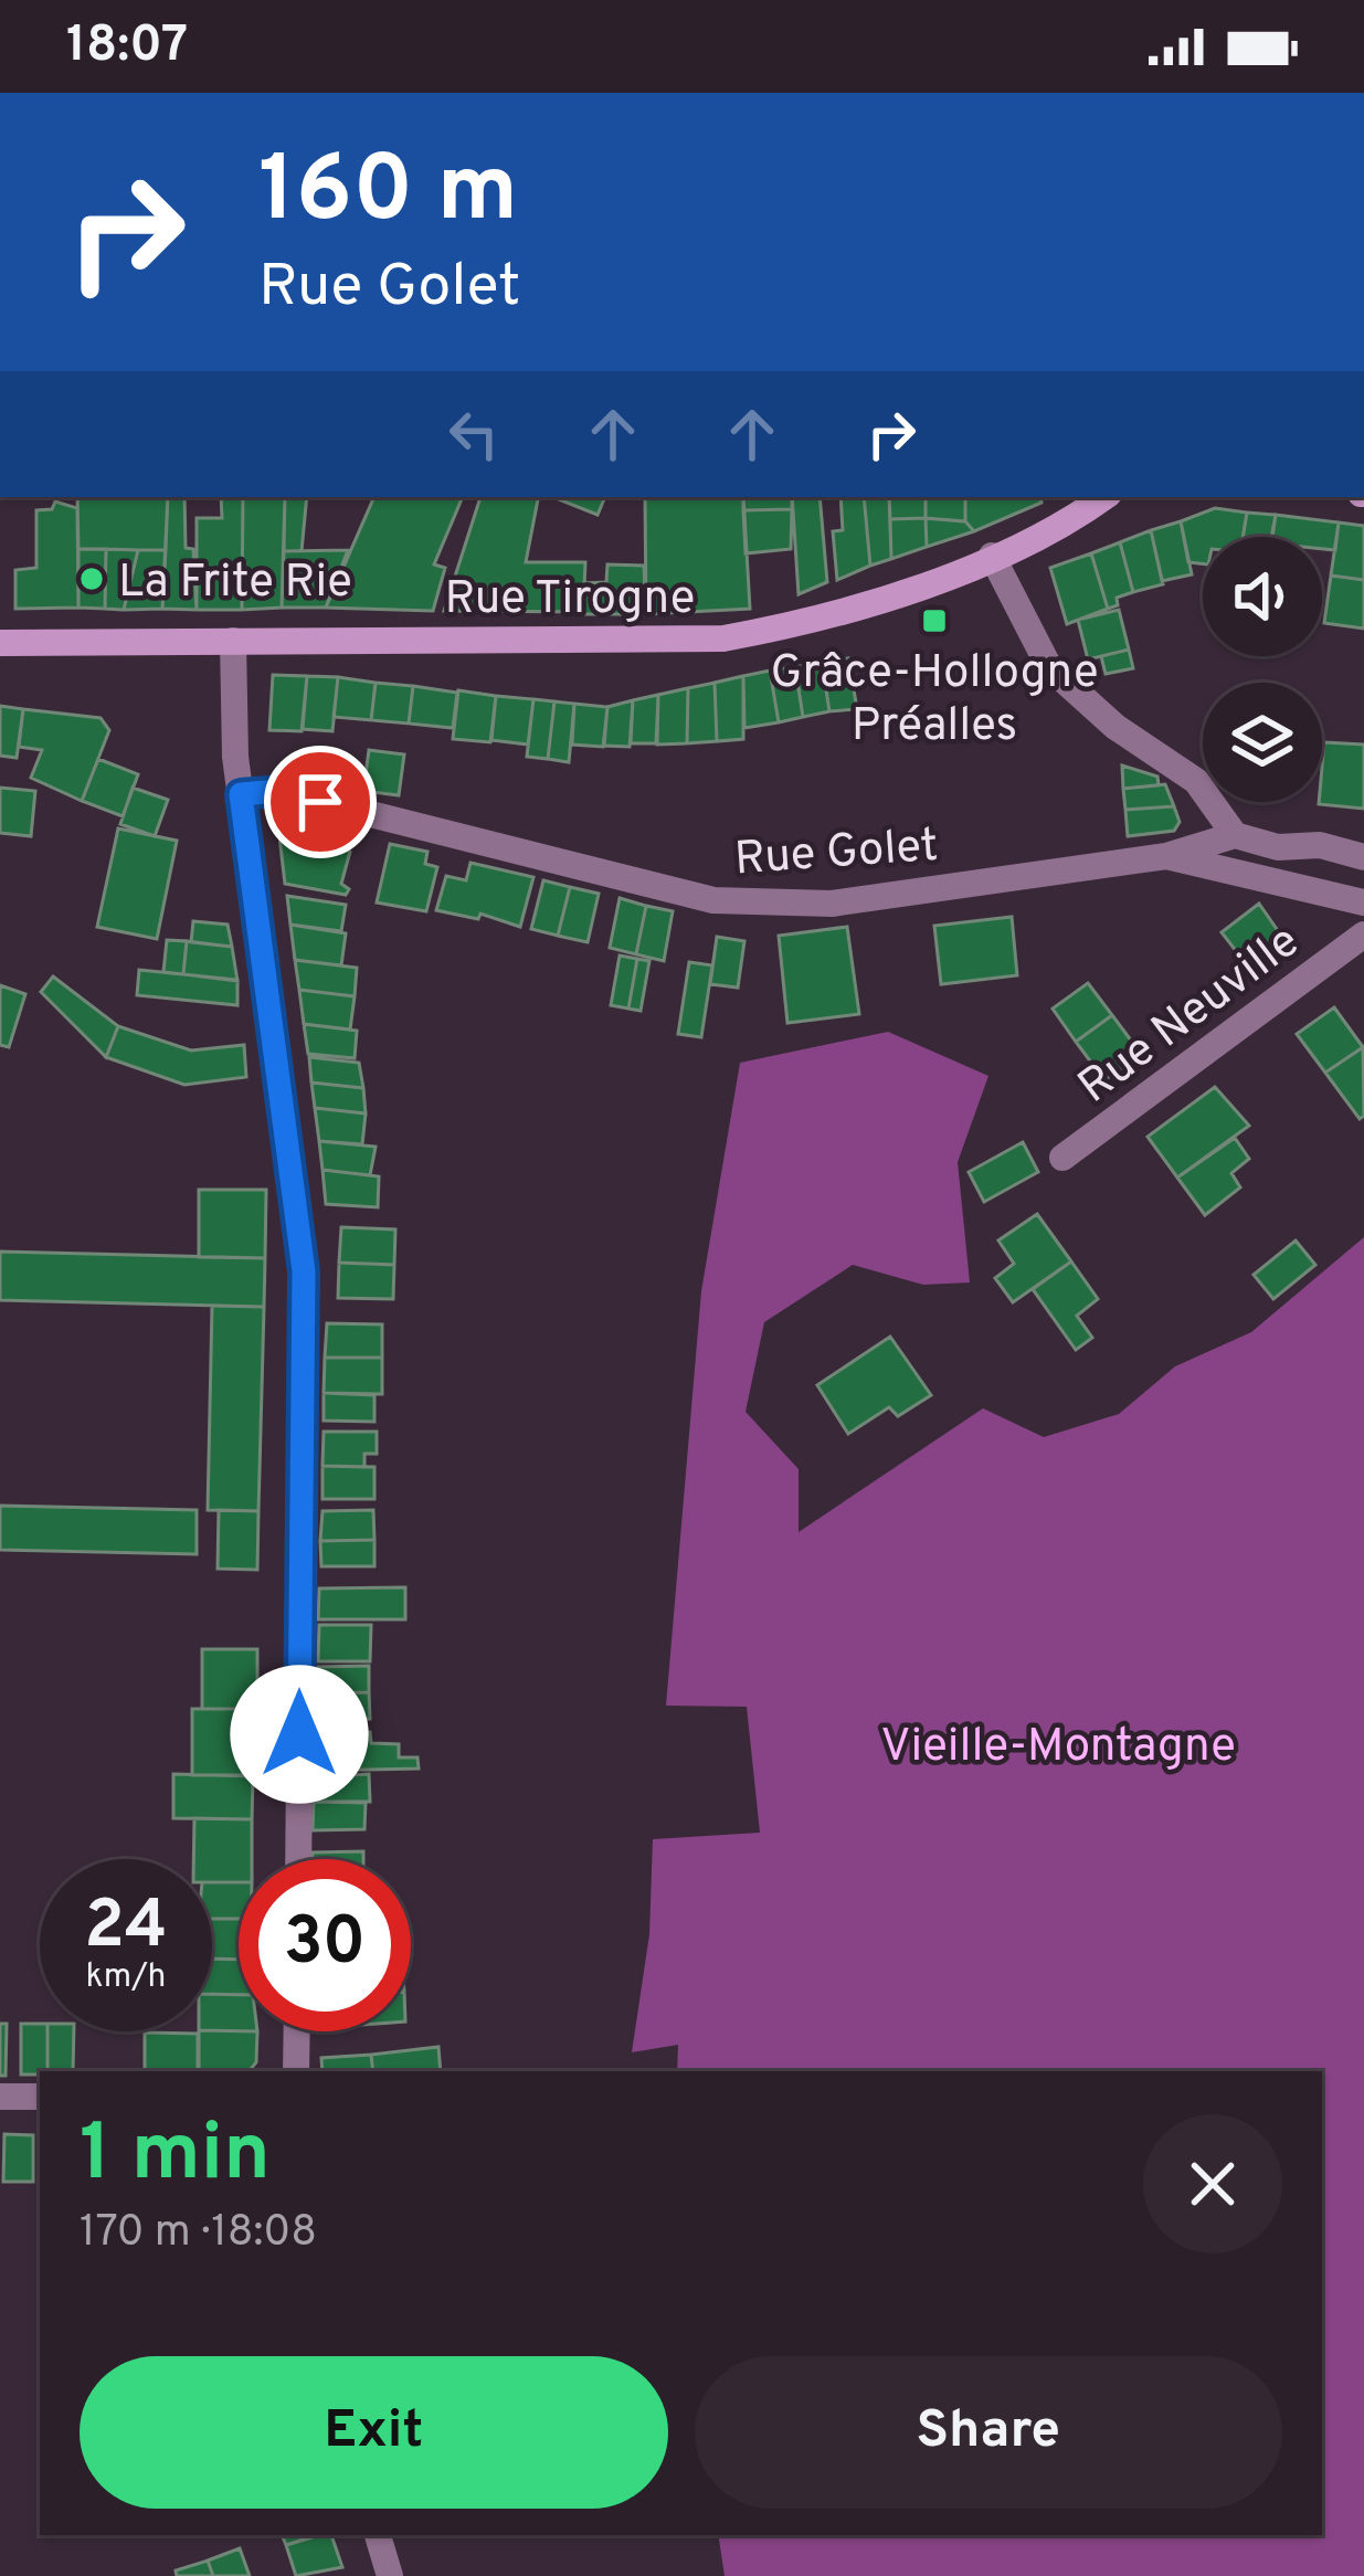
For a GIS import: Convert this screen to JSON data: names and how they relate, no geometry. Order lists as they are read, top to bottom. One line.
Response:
{"streets":{"street":["Rue Tirogne","Rue Golet","Rue Neuville"]},"crossings":[["Rue Golet","Rue Neuville"]],"parks":["Vieille-Montagne"],"places":{"other":["La Frite Rie"],"transit":["Grâce-Hollogne Préalles"]},"page":{"status":"18:07","turn":["160 m","Rue Golet"],"speed":"24 km/h","limit":"30","heading":["1 min","170 m · 18:08"],"buttons":["Exit","Share"]}}
